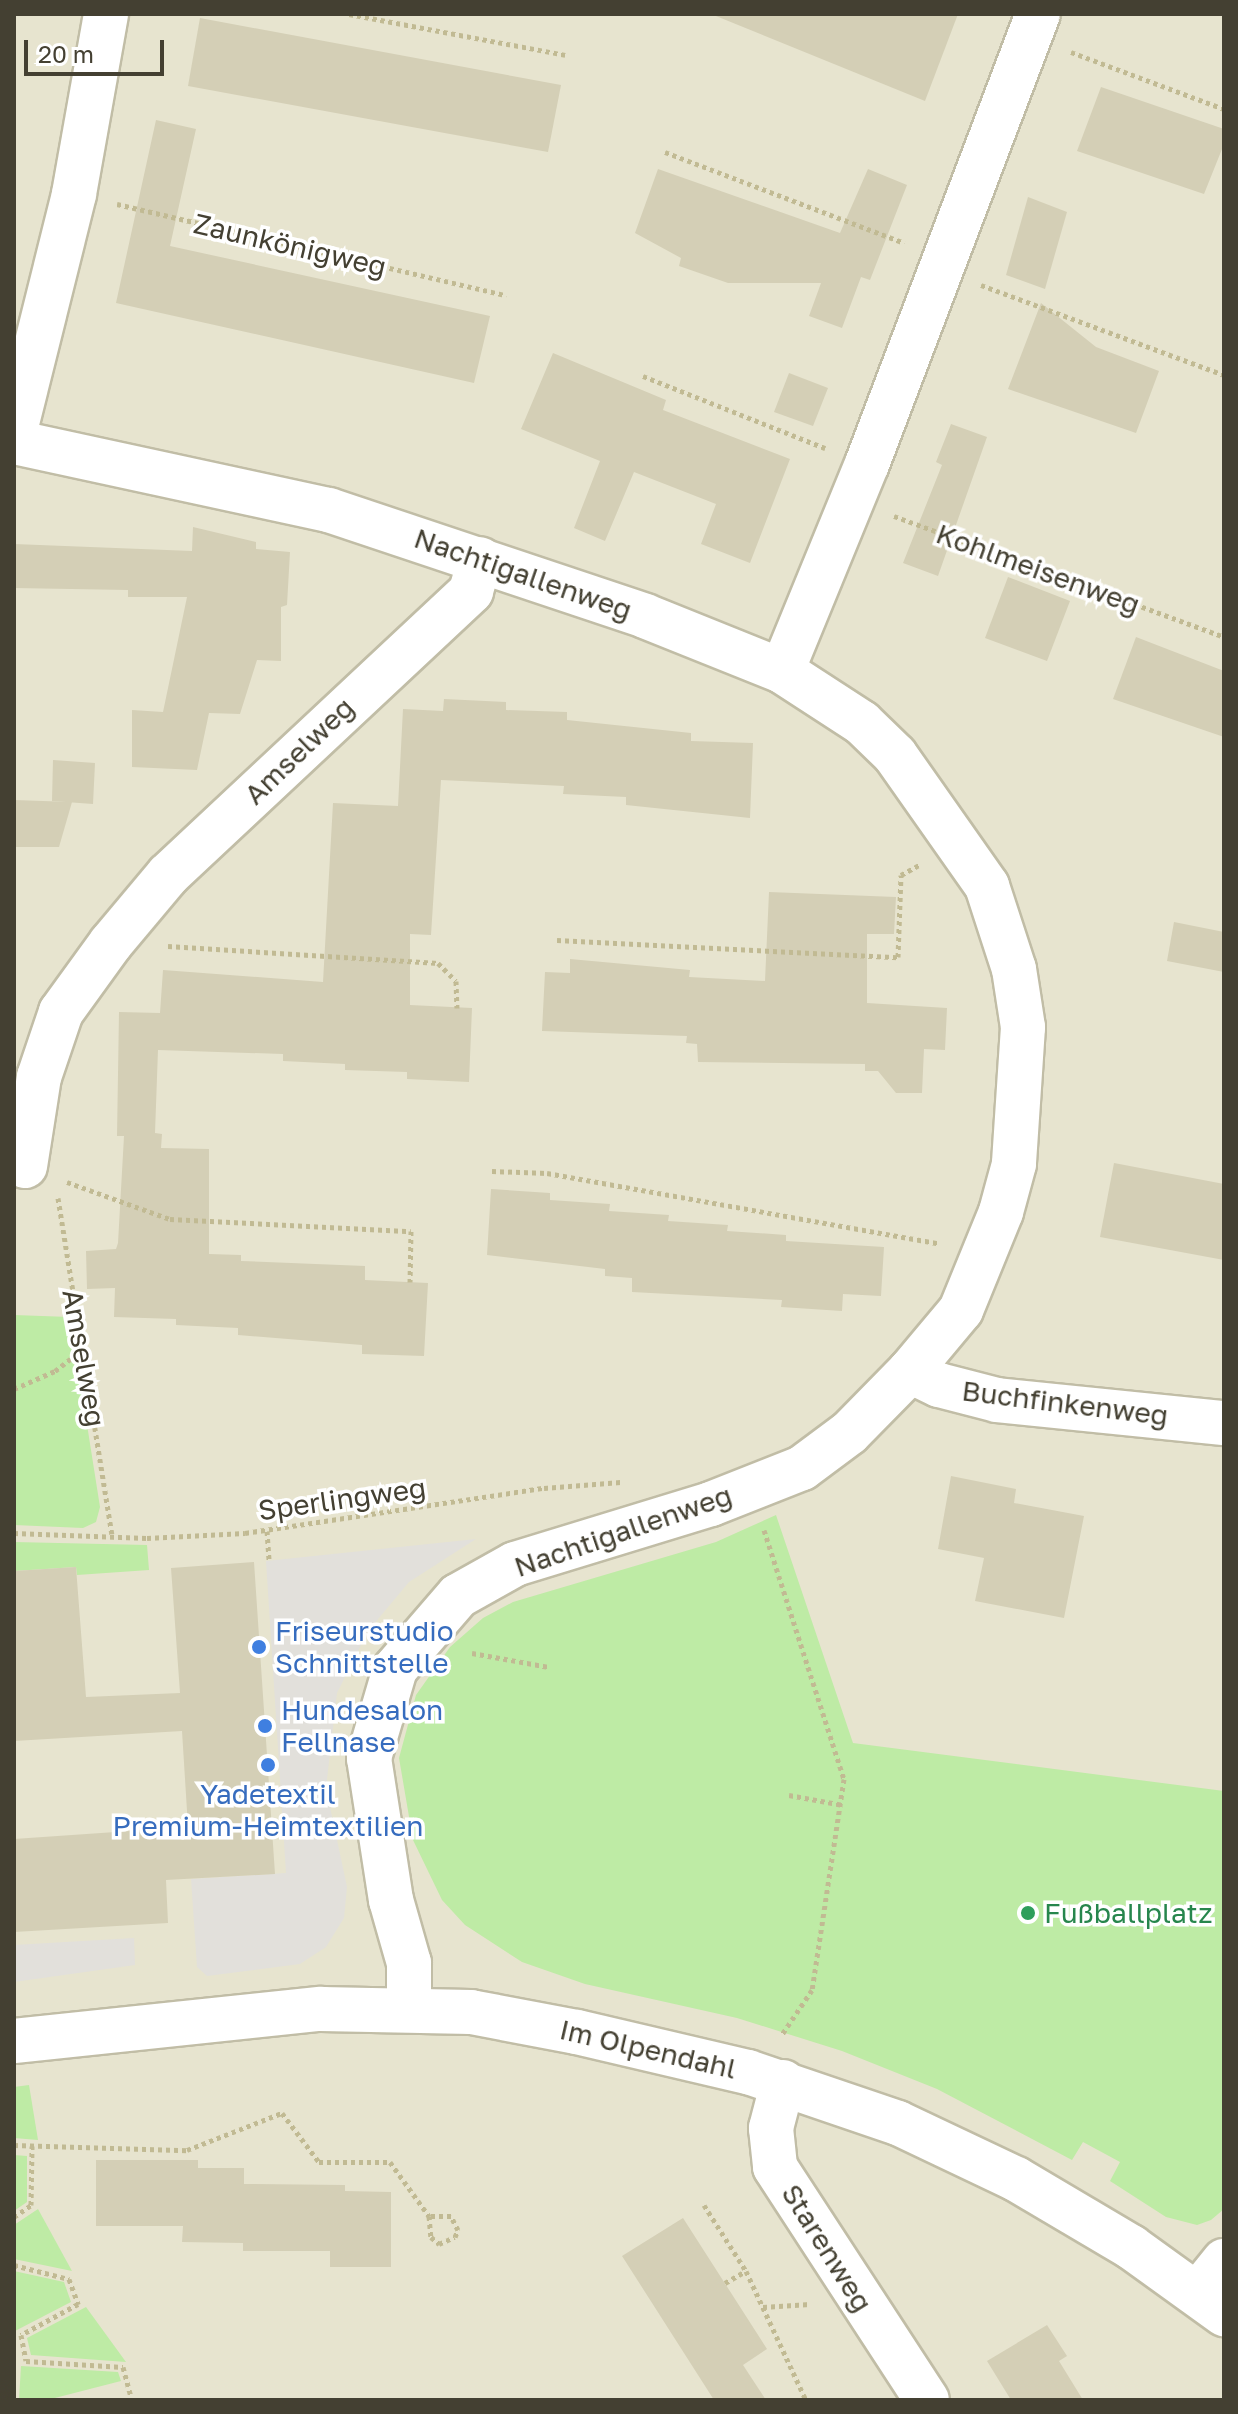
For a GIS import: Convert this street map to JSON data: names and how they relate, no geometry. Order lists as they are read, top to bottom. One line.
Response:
{"streets":{"street":["Nachtigallenweg","Amselweg","Buchfinkenweg","Im Olpendahl","Starenweg"],"path":["Zaunkönigweg","Kohlmeisenweg","Sperlingweg"]},"crossings":[["Nachtigallenweg","Amselweg"],["Nachtigallenweg","Buchfinkenweg"],["Nachtigallenweg","Sperlingweg"],["Nachtigallenweg","Im Olpendahl"],["Amselweg","Sperlingweg"],["Im Olpendahl","Starenweg"]],"places":["Friseurstudio Schnittstelle","Hundesalon Fellnase","Yadetextil Premium-Heimtextilien","Fußballplatz"],"scale_bar":"20 m"}
